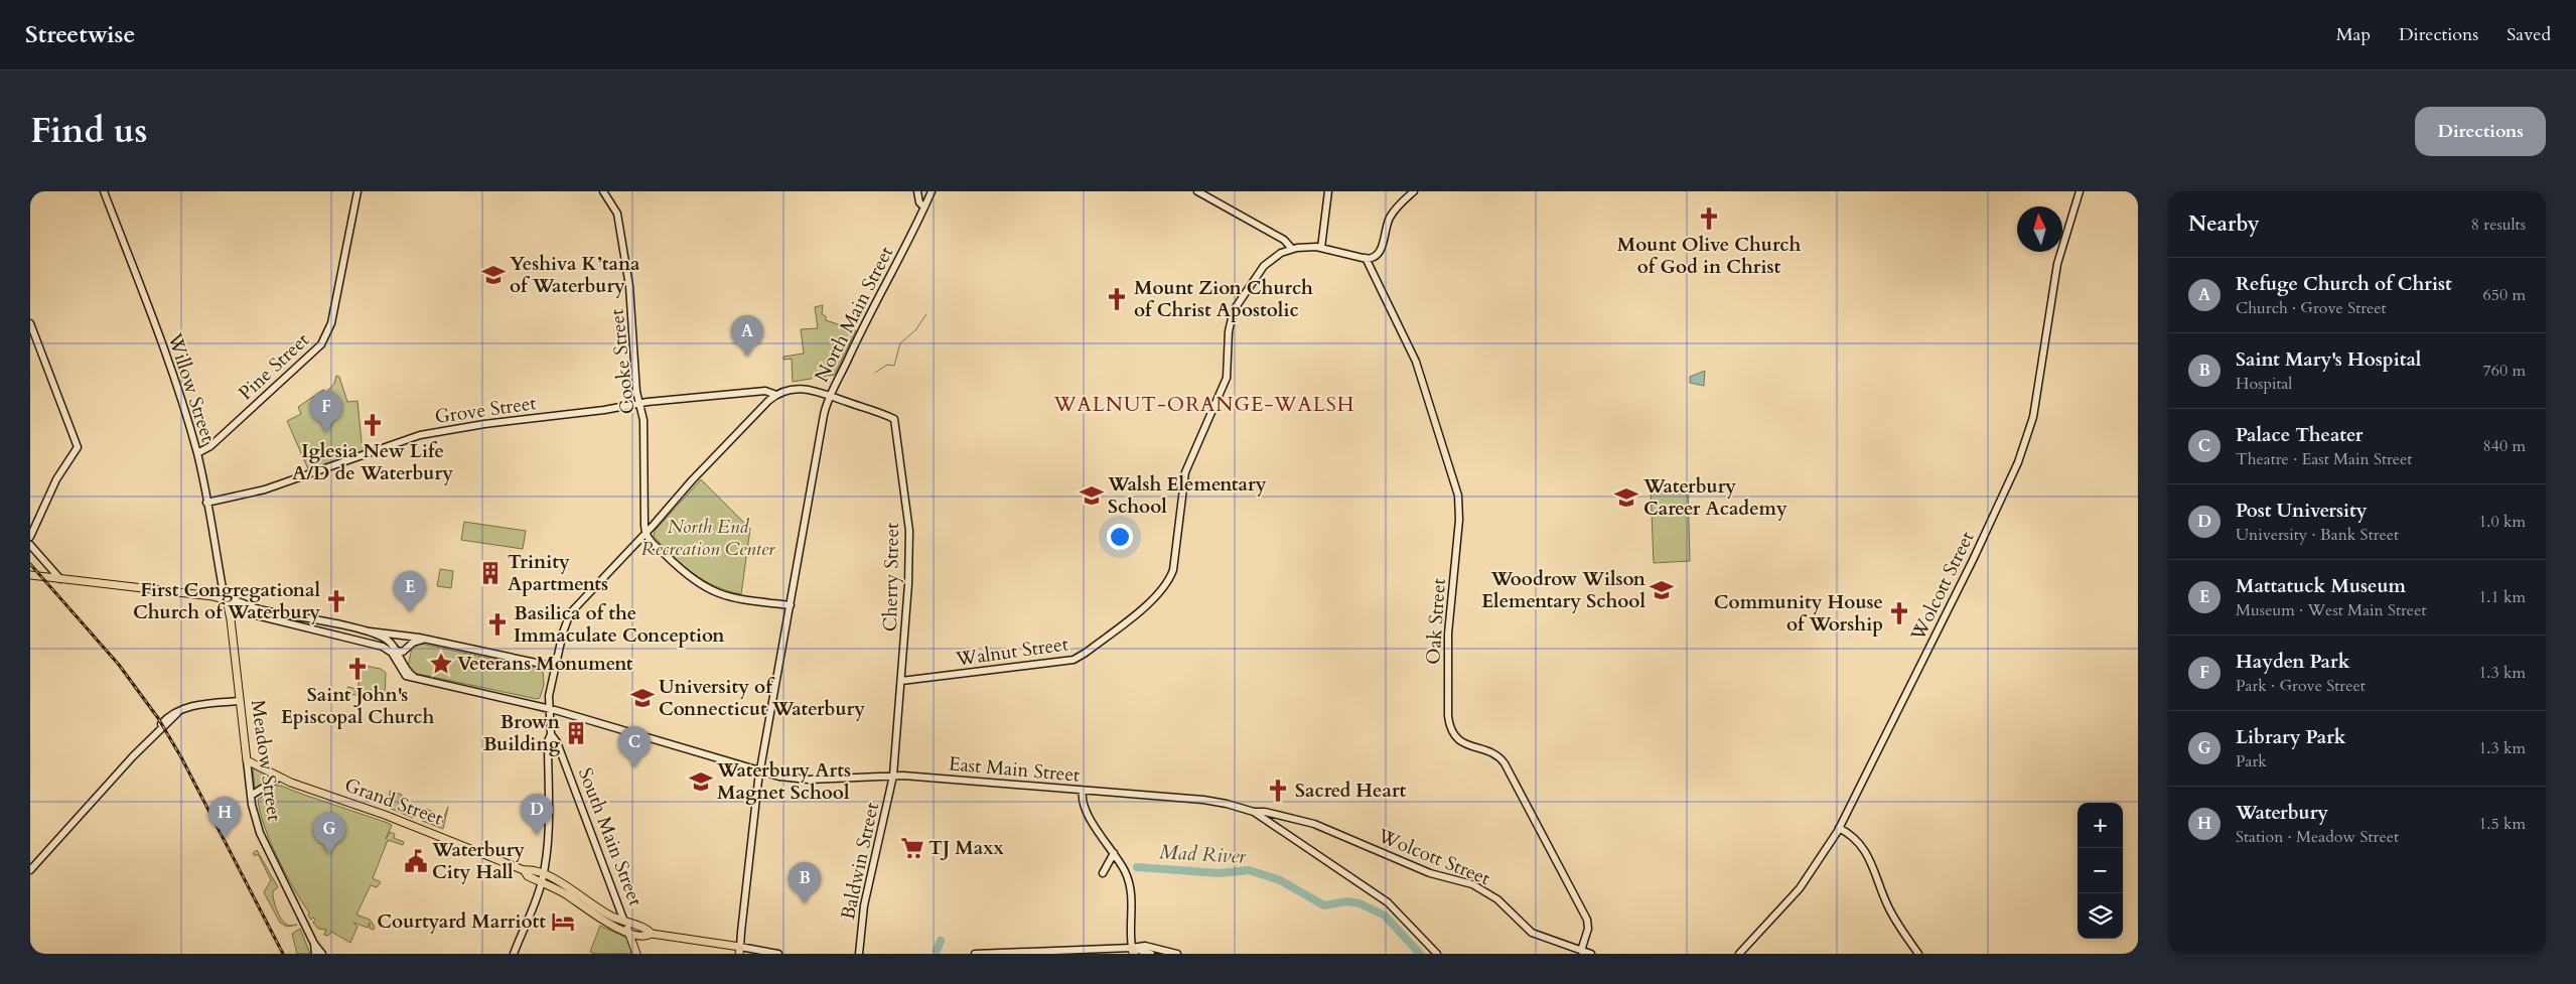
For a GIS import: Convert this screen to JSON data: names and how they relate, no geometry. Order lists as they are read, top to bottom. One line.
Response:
{"streets":{"main road":["North Main Street","Cooke Street","Pine Street","Willow Street","Grove Street","Cherry Street","Wolcott Street","Oak Street","Walnut Street","Meadow Street","East Main Street","Grand Street","South Main Street","Baldwin Street"]},"crossings":[["North Main Street","Cooke Street"],["North Main Street","Grove Street"],["North Main Street","Cherry Street"],["North Main Street","East Main Street"],["North Main Street","South Main Street"],["Cooke Street","Grove Street"],["Pine Street","Willow Street"],["Willow Street","Grove Street"],["Willow Street","Meadow Street"],["Cherry Street","Walnut Street"],["Cherry Street","East Main Street"],["Cherry Street","Baldwin Street"],["Wolcott Street","Oak Street"],["Wolcott Street","East Main Street"],["Oak Street","Walnut Street"],["Meadow Street","Grand Street"],["East Main Street","Baldwin Street"],["Grand Street","South Main Street"]],"districts":["WALNUT-ORANGE-WALSH"],"water":["Mad River"],"parks":["North End Recreation Center"],"places":{"church":["Mount Olive Church of God in Christ","Mount Zion Church of Christ Apostolic","Iglesia New Life A/D de Waterbury","First Congregational Church of Waterbury","Community House of Worship","Basilica of the Immaculate Conception","Saint John's Episcopal Church","Sacred Heart"],"school or university":["Yeshiva K’tana of Waterbury","Walsh Elementary School","Waterbury Career Academy","Woodrow Wilson Elementary School","University of Connecticut Waterbury","Waterbury Arts Magnet School"],"building":["Trinity Apartments","Brown Building"],"place":["Veterans Monument"],"supermarket":["TJ Maxx"],"public building":["Waterbury City Hall"],"hotel":["Courtyard Marriott"]},"north":"top","page":{"header":"Streetwise","nav":["Map","Directions","Saved"],"title":"Find us","buttons":"Directions","heading":["Nearby","8 results"],"list":[{"mark":"A","name":"Refuge Church of Christ","note":"Church · Grove Street","value":"650 m"},{"mark":"B","name":"Saint Mary's Hospital","note":"Hospital","value":"760 m"},{"mark":"C","name":"Palace Theater","note":"Theatre · East Main Street","value":"840 m"},{"mark":"D","name":"Post University","note":"University · Bank Street","value":"1.0 km"},{"mark":"E","name":"Mattatuck Museum","note":"Museum · West Main Street","value":"1.1 km"},{"mark":"F","name":"Hayden Park","note":"Park · Grove Street","value":"1.3 km"},{"mark":"G","name":"Library Park","note":"Park","value":"1.3 km"},{"mark":"H","name":"Waterbury","note":"Station · Meadow Street","value":"1.5 km"}],"pins":["A","F","E","C","D","H","G","B"],"map_buttons":["+","−"]}}
